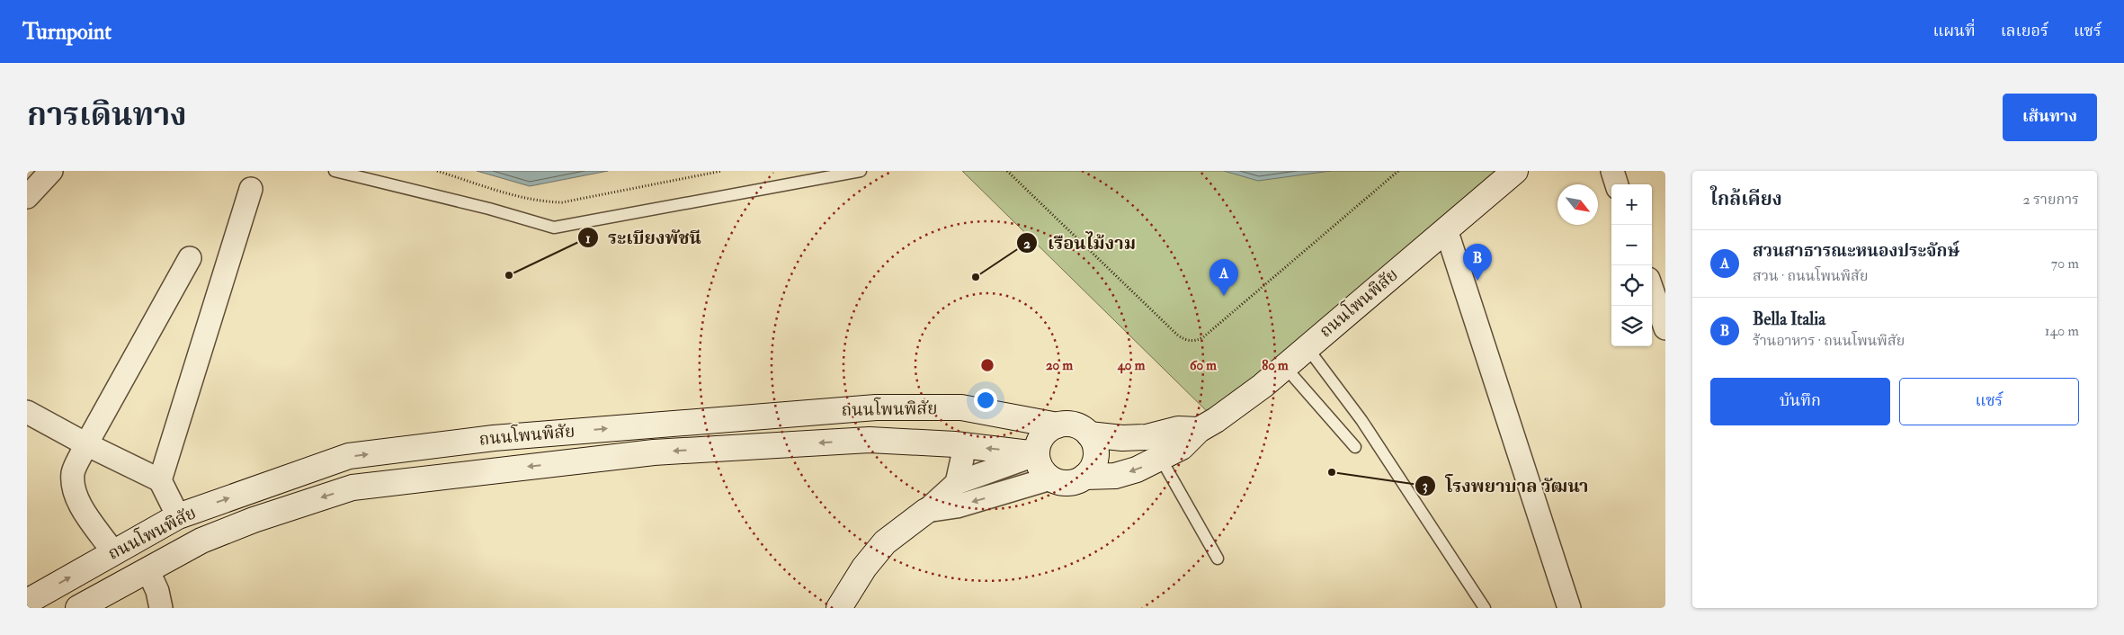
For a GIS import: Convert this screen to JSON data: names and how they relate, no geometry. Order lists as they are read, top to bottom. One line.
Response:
{"streets":{"street":["ถนนโพนพิสัย"]},"places":["ระเบียงพัชนี","เรือนไม้งาม","โรงพยาบาล วัฒนา"],"north":"bottom right","page":{"header":"Turnpoint","nav":["แผนที่","เลเยอร์","แชร์"],"title":"การเดินทาง","buttons":["เส้นทาง",["บันทึก","แชร์"]],"heading":["ใกล้เคียง","2 รายการ"],"map_buttons":["+","−"],"list":[{"mark":"A","name":"สวนสาธารณะหนองประจักษ์","note":"สวน · ถนนโพนพิสัย","value":"70 m"},{"mark":"B","name":"Bella Italia","note":"ร้านอาหาร · ถนนโพนพิสัย","value":"140 m"}],"pins":["B","A"]},"rings":["20 m","40 m","60 m","80 m"]}
